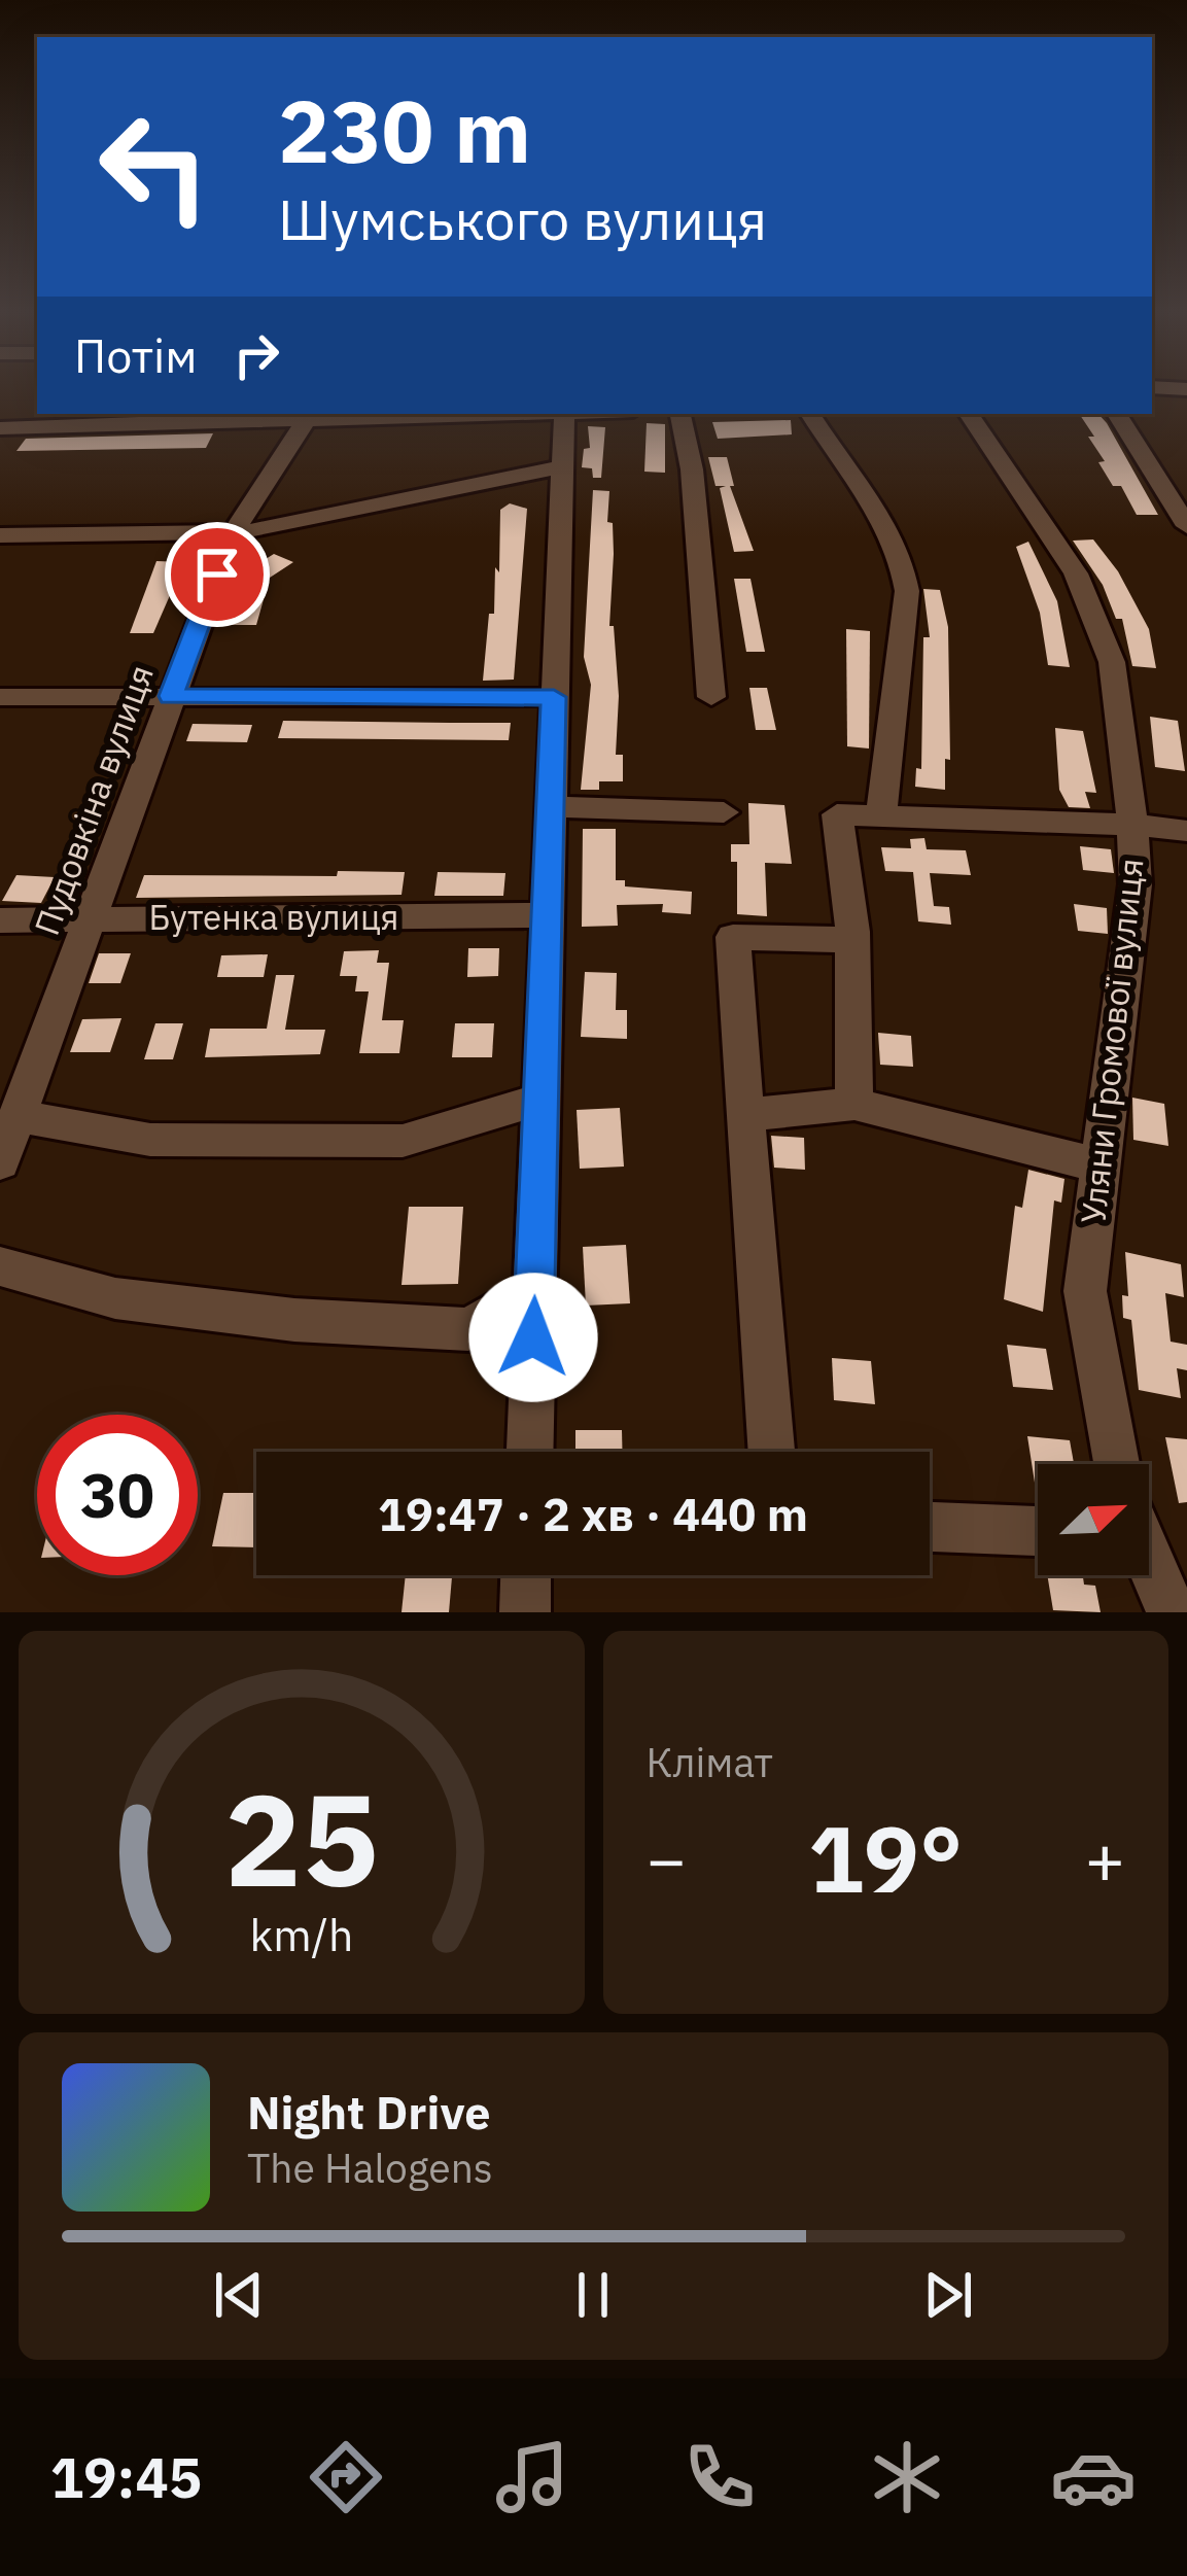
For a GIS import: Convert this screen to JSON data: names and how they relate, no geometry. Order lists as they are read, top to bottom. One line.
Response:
{"streets":{"street":["Пудовкіна вулиця","Бутенка вулиця","Уляни Громової вулиця"]},"crossings":[["Пудовкіна вулиця","Бутенка вулиця"]],"north":"top right","page":{"turn":["230 m","Шумського вулиця"],"then":"Потім","limit":"30","trip":"19:47 · 2 хв · 440 m","tile":"Клімат","heat":["−","19°","+"],"song":["Night Drive","The Halogens"],"tabs":"19:45","gauge":["25","km/h"]}}
